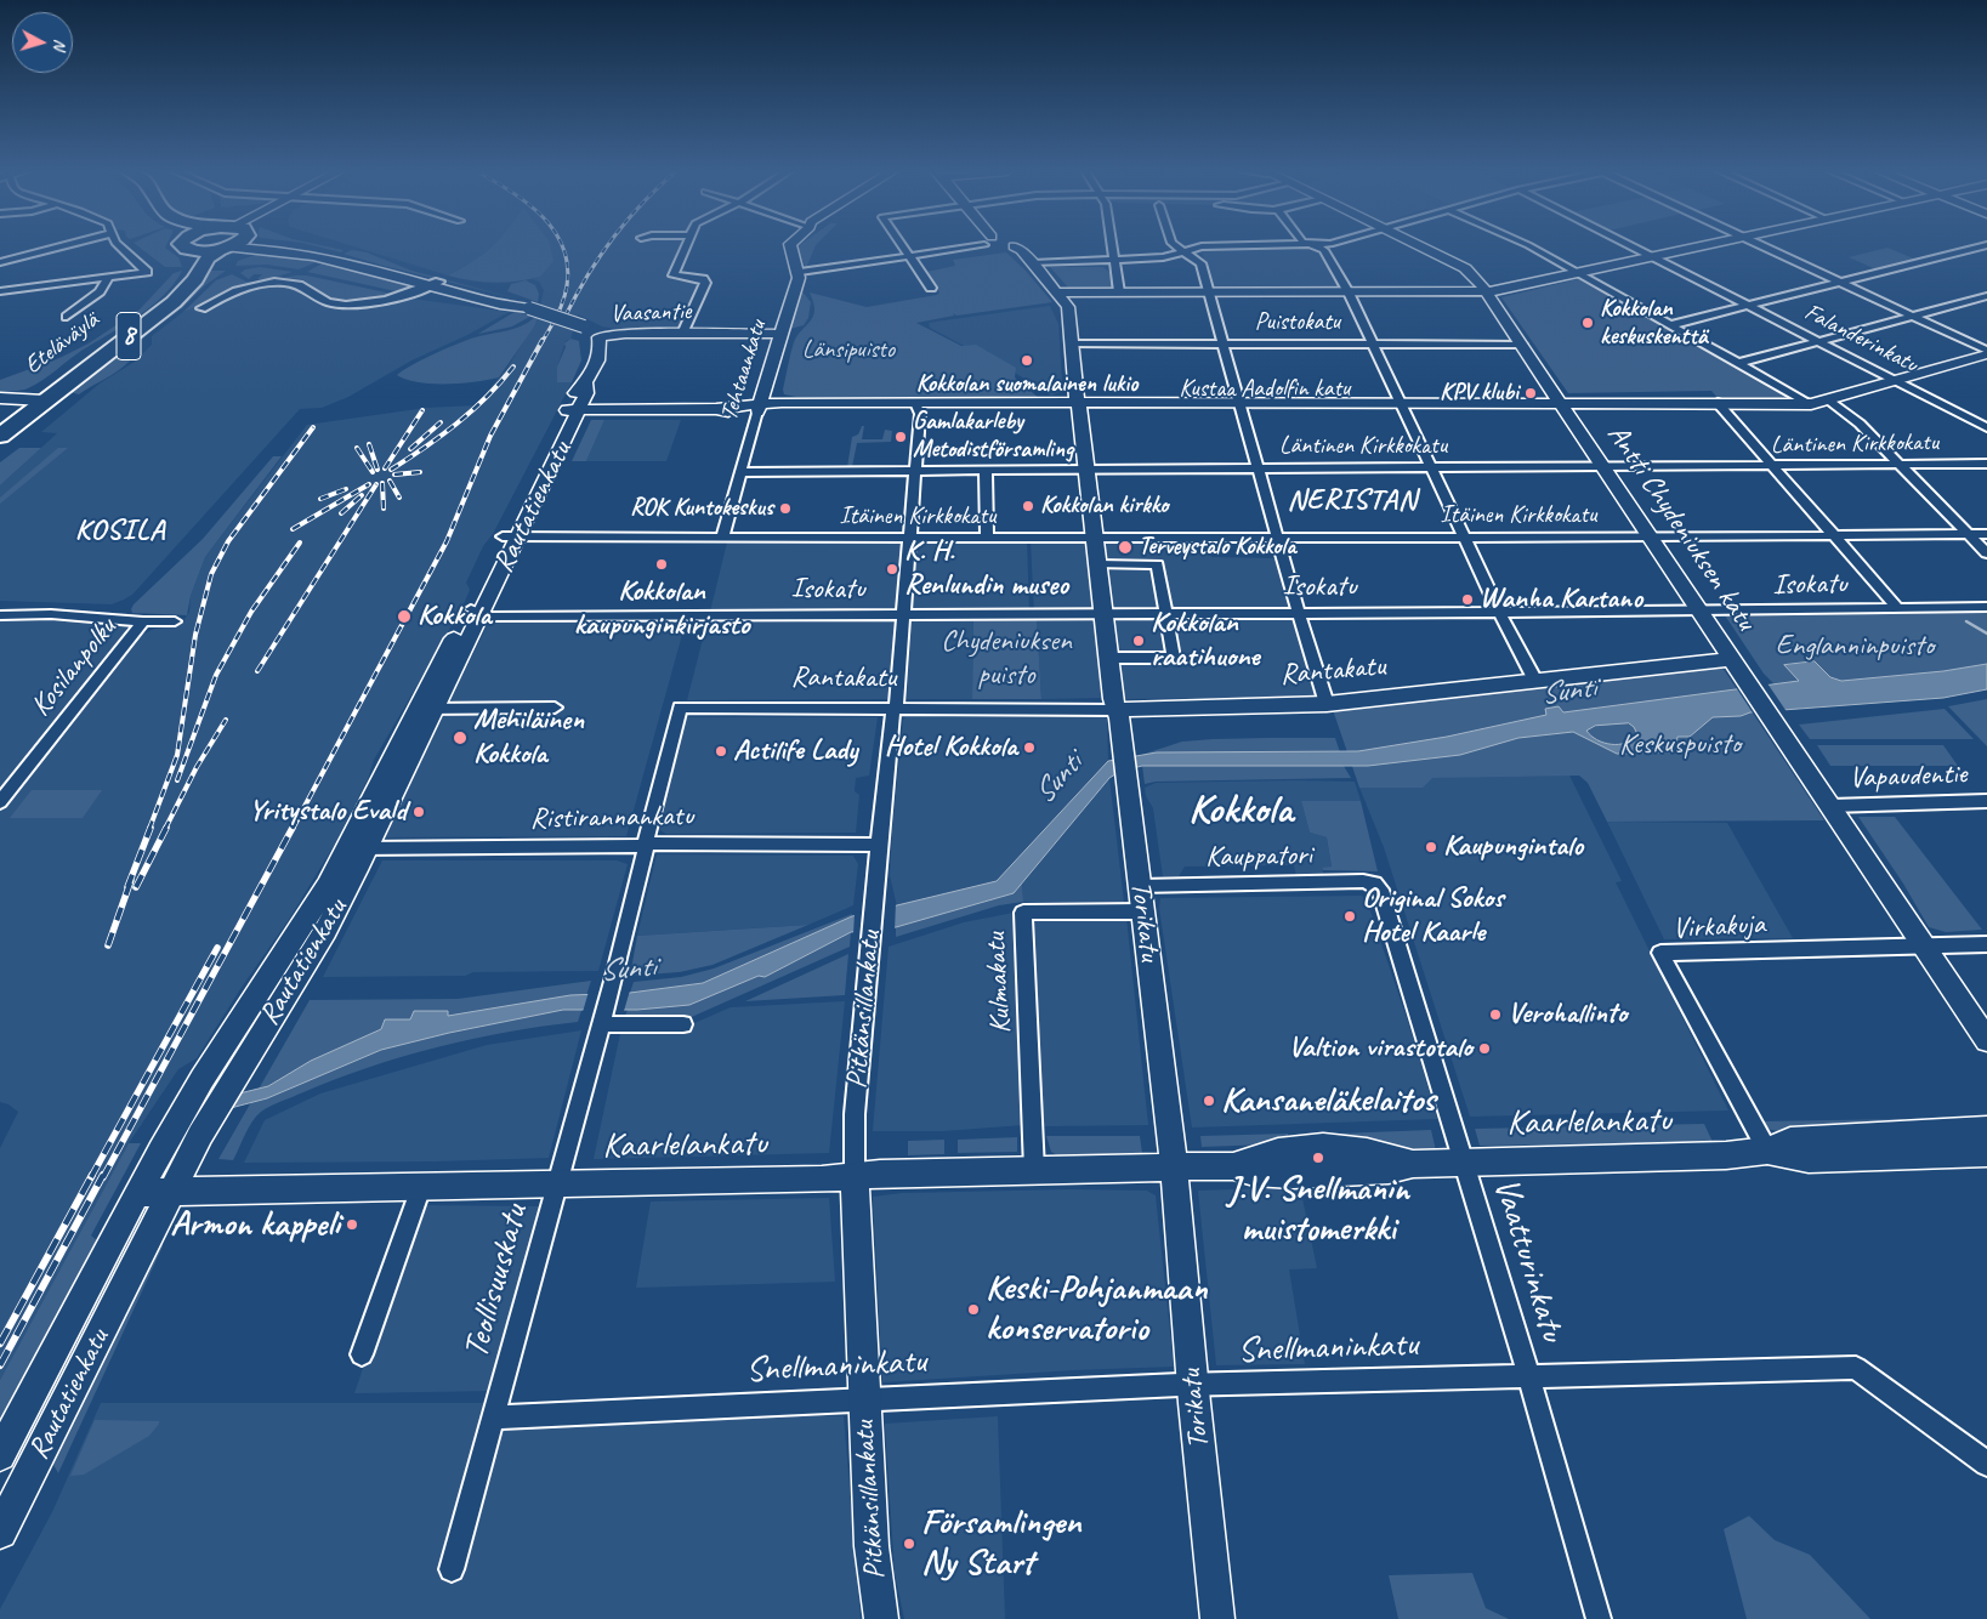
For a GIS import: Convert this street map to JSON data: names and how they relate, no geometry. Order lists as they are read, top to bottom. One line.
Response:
{"streets":{"highway":["8","Eteläväylä"],"main road":["Vaasantie","Tehtaankatu","Kustaa Aadolfin katu","Rautatienkatu","Antti Chydeniuksen katu","Rantakatu","Torikatu","Pitkänsillankatu","Kaarlelankatu"],"street":["Puistokatu","Falanderinkatu","Läntinen Kirkkokatu","Itäinen Kirkkokatu","Isokatu","Kosilanpolku","Vapaudentie","Ristirannankatu","Kauppatori","Virkakuja","Kulmakatu","Vaatturinkatu","Teollisuuskatu","Snellmaninkatu"]},"crossings":[["Vaasantie","Eteläväylä"],["Vaasantie","Tehtaankatu"],["Vaasantie","Rautatienkatu"],["Puistokatu","Antti Chydeniuksen katu"],["Puistokatu","Torikatu"],["Falanderinkatu","Kustaa Aadolfin katu"],["Tehtaankatu","Kustaa Aadolfin katu"],["Tehtaankatu","Läntinen Kirkkokatu"],["Tehtaankatu","Itäinen Kirkkokatu"],["Kustaa Aadolfin katu","Rautatienkatu"],["Kustaa Aadolfin katu","Antti Chydeniuksen katu"],["Kustaa Aadolfin katu","Torikatu"],["Kustaa Aadolfin katu","Pitkänsillankatu"],["Läntinen Kirkkokatu","Antti Chydeniuksen katu"],["Läntinen Kirkkokatu","Torikatu"],["Läntinen Kirkkokatu","Pitkänsillankatu"],["Rautatienkatu","Itäinen Kirkkokatu"],["Rautatienkatu","Isokatu"],["Rautatienkatu","Ristirannankatu"],["Rautatienkatu","Kaarlelankatu"],["Itäinen Kirkkokatu","Antti Chydeniuksen katu"],["Itäinen Kirkkokatu","Torikatu"],["Itäinen Kirkkokatu","Pitkänsillankatu"],["Antti Chydeniuksen katu","Isokatu"],["Antti Chydeniuksen katu","Rantakatu"],["Antti Chydeniuksen katu","Vapaudentie"],["Antti Chydeniuksen katu","Virkakuja"],["Isokatu","Torikatu"],["Isokatu","Pitkänsillankatu"],["Rantakatu","Ristirannankatu"],["Rantakatu","Torikatu"],["Rantakatu","Pitkänsillankatu"],["Ristirannankatu","Pitkänsillankatu"],["Kauppatori","Torikatu"],["Kauppatori","Vaatturinkatu"],["Torikatu","Kulmakatu"],["Torikatu","Kaarlelankatu"],["Torikatu","Snellmaninkatu"],["Virkakuja","Kaarlelankatu"],["Kulmakatu","Kaarlelankatu"],["Pitkänsillankatu","Kaarlelankatu"],["Pitkänsillankatu","Snellmaninkatu"],["Kaarlelankatu","Vaatturinkatu"],["Kaarlelankatu","Teollisuuskatu"],["Vaatturinkatu","Snellmaninkatu"],["Teollisuuskatu","Snellmaninkatu"]],"districts":["NERISTAN","KOSILA","Kokkola"],"water":["Sunti"],"parks":["Länsipuisto","Chydeniuksen puisto","Englanninpuisto","Keskuspuisto"],"places":["Kokkolan keskuskenttä","Kokkolan suomalainen lukio","KPV klubi","Gamlakarleby Metodistförsamling","Kokkolan kirkko","ROK Kuntokeskus","Terveystalo Kokkola","Kokkolan kaupunginkirjasto","K. H. Renlundin museo","Wanha Kartano","Kokkola","Kokkolan raatihuone","Mehiläinen Kokkola","Hotel Kokkola","Actilife Lady","Yritystalo Evald","Kaupungintalo","Original Sokos Hotel Kaarle","Verohallinto","Valtion virastotalo","Kansaneläkelaitos","J.V. Snellmanin muistomerkki","Armon kappeli","Keski-Pohjanmaan konservatorio","Församlingen Ny Start"],"north":"right"}
